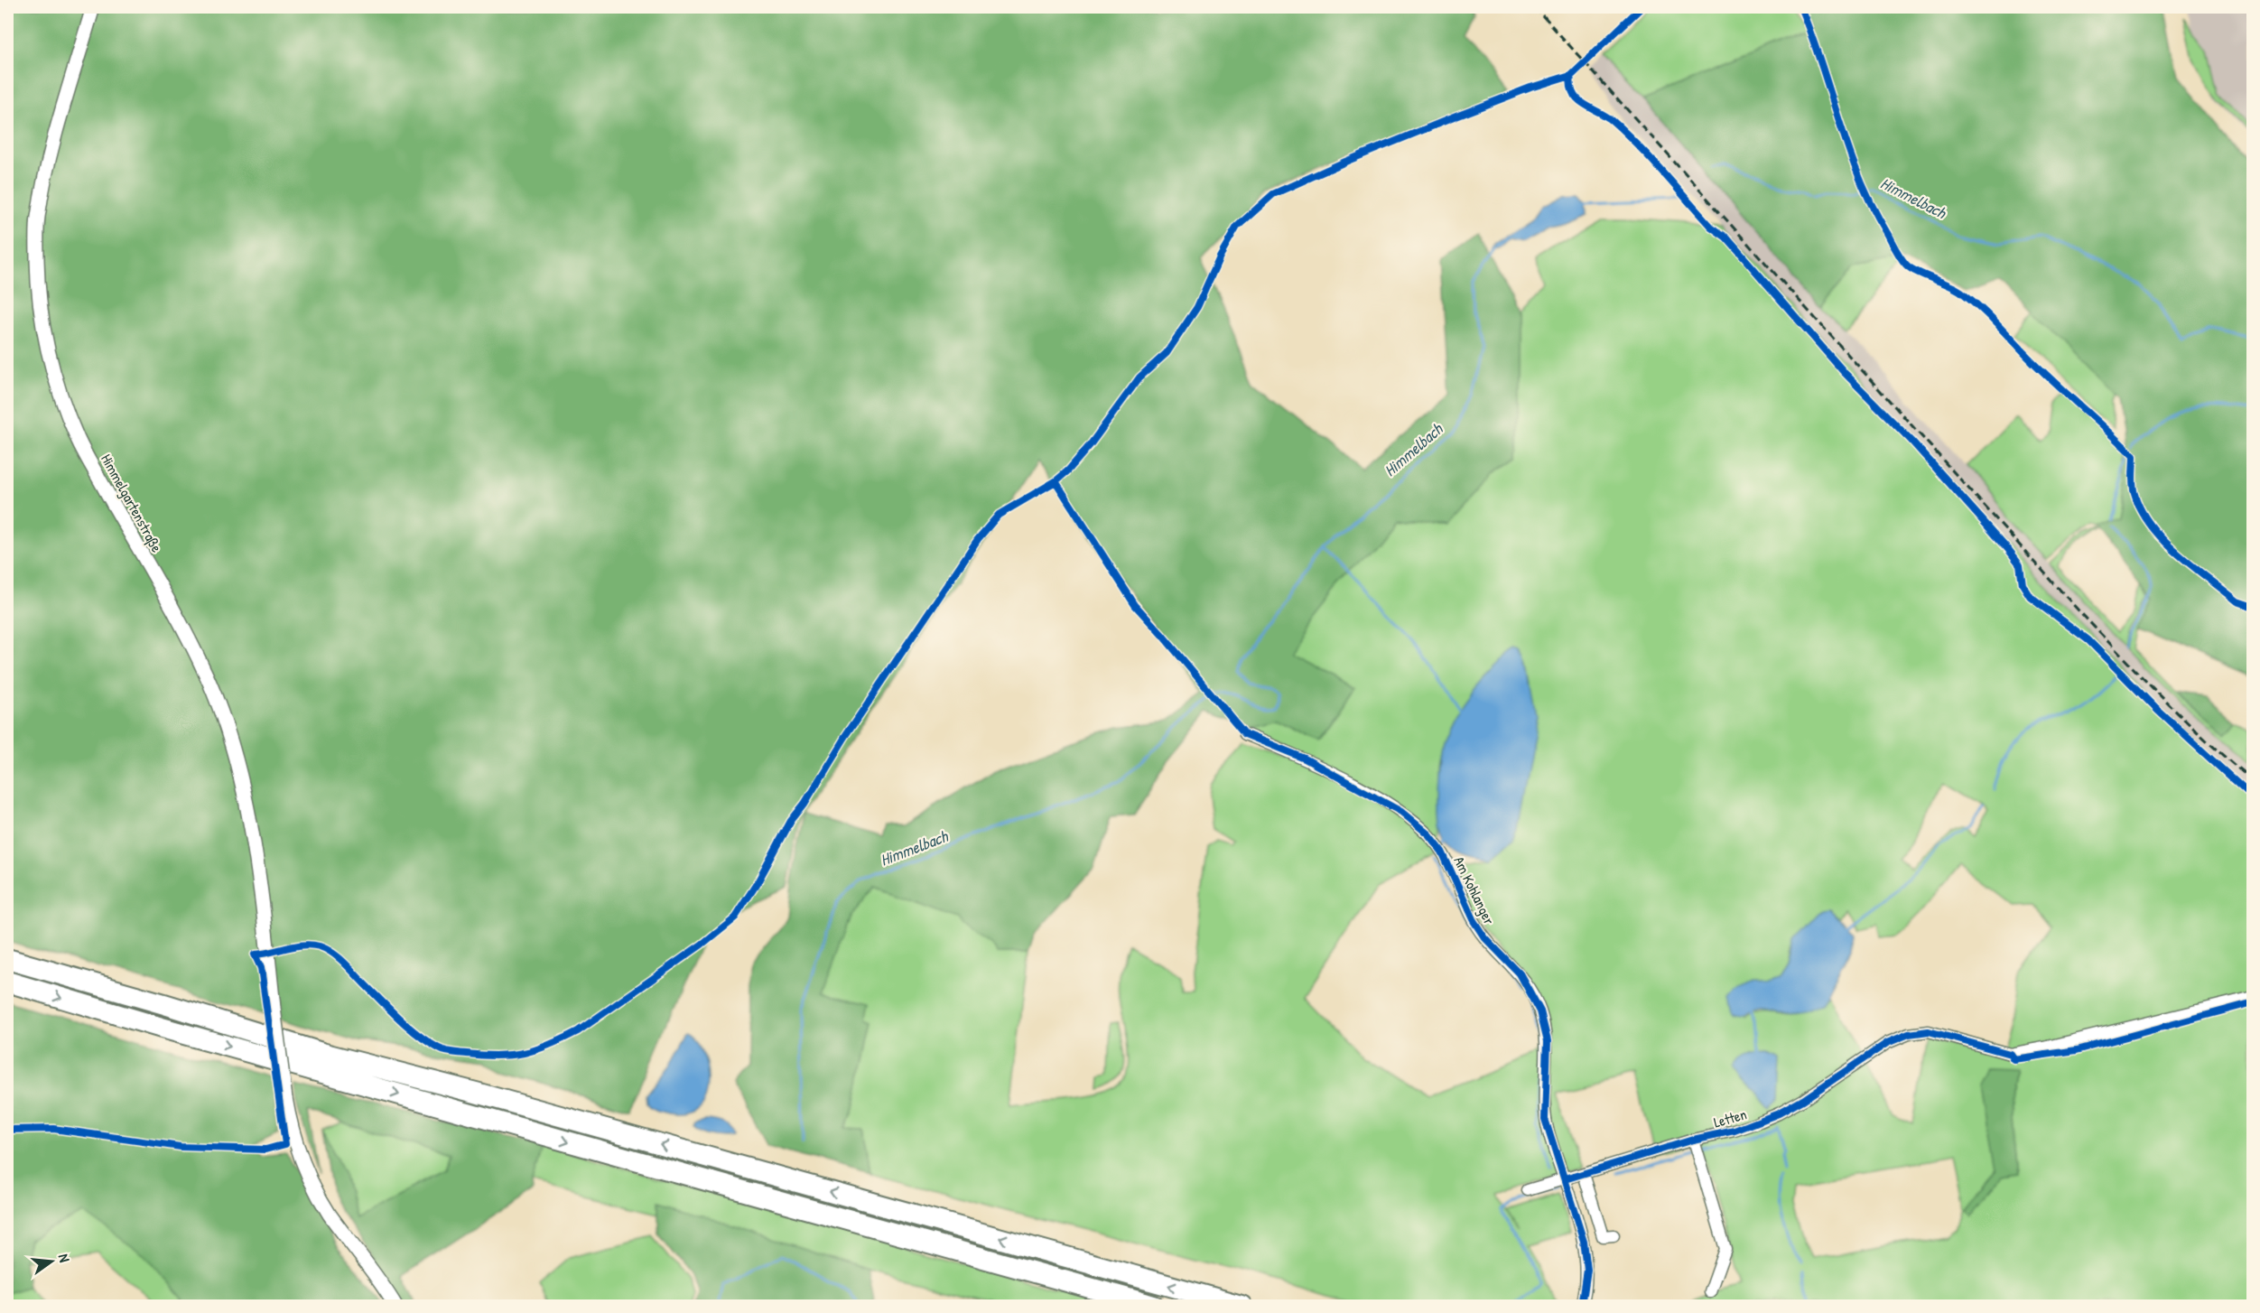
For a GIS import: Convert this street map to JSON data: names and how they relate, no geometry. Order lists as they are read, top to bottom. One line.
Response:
{"streets":{"street":["Himmelgartenstraße","Am Kohlanger","Letten"]},"crossings":[["Am Kohlanger","Letten"]],"water":["Himmelbach"],"north":"right"}
